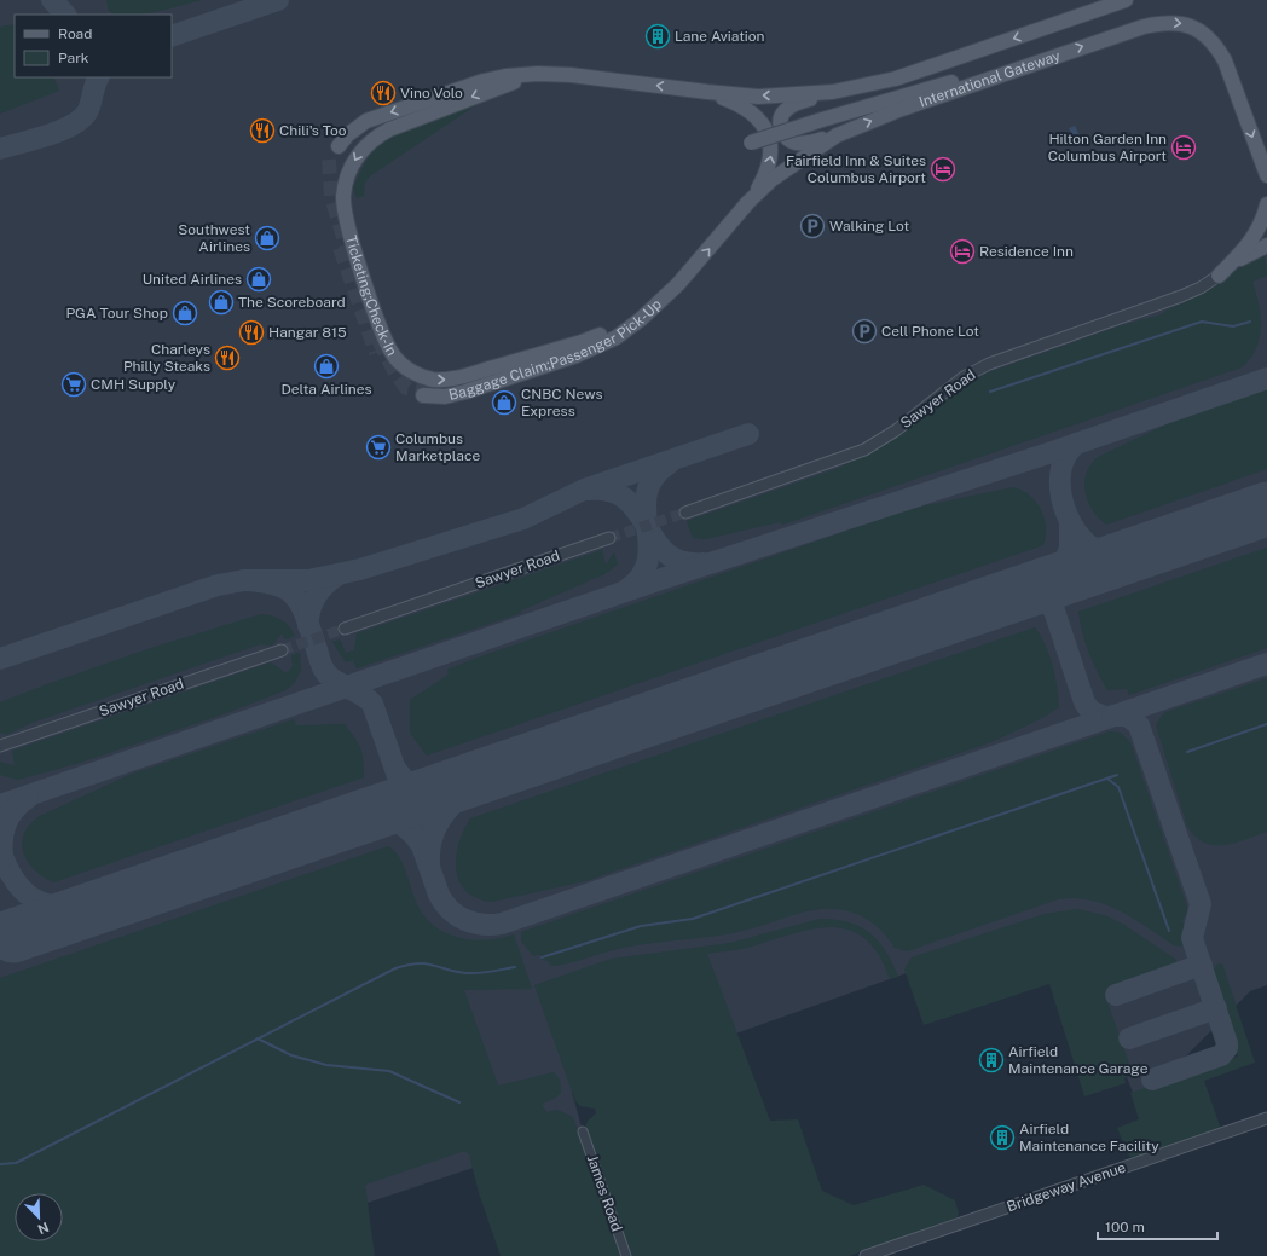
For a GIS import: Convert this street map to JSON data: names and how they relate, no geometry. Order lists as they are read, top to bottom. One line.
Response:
{"streets":{"main road":["International Gateway","Ticketing;Check-In","Baggage Claim;Passenger Pick-Up"],"street":["Sawyer Road","Bridgeway Avenue","James Road"]},"crossings":[["International Gateway","Ticketing;Check-In"],["International Gateway","Baggage Claim;Passenger Pick-Up"],["Ticketing;Check-In","Baggage Claim;Passenger Pick-Up"]],"places":{"building":["Lane Aviation","Airfield Maintenance Garage","Airfield Maintenance Facility"],"restaurant":["Vino Volo","Chili's Too","Hangar 815","Charleys Philly Steaks"],"hotel":["Hilton Garden Inn Columbus Airport","Fairfield Inn & Suites Columbus Airport","Residence Inn"],"parking":["Walking Lot","Cell Phone Lot"],"shop":["Southwest Airlines","United Airlines","The Scoreboard","PGA Tour Shop","Delta Airlines","CNBC News Express"],"supermarket":["CMH Supply","Columbus Marketplace"]},"legend":["Road","Park"],"scale_bar":"100 m","north":"bottom right"}
